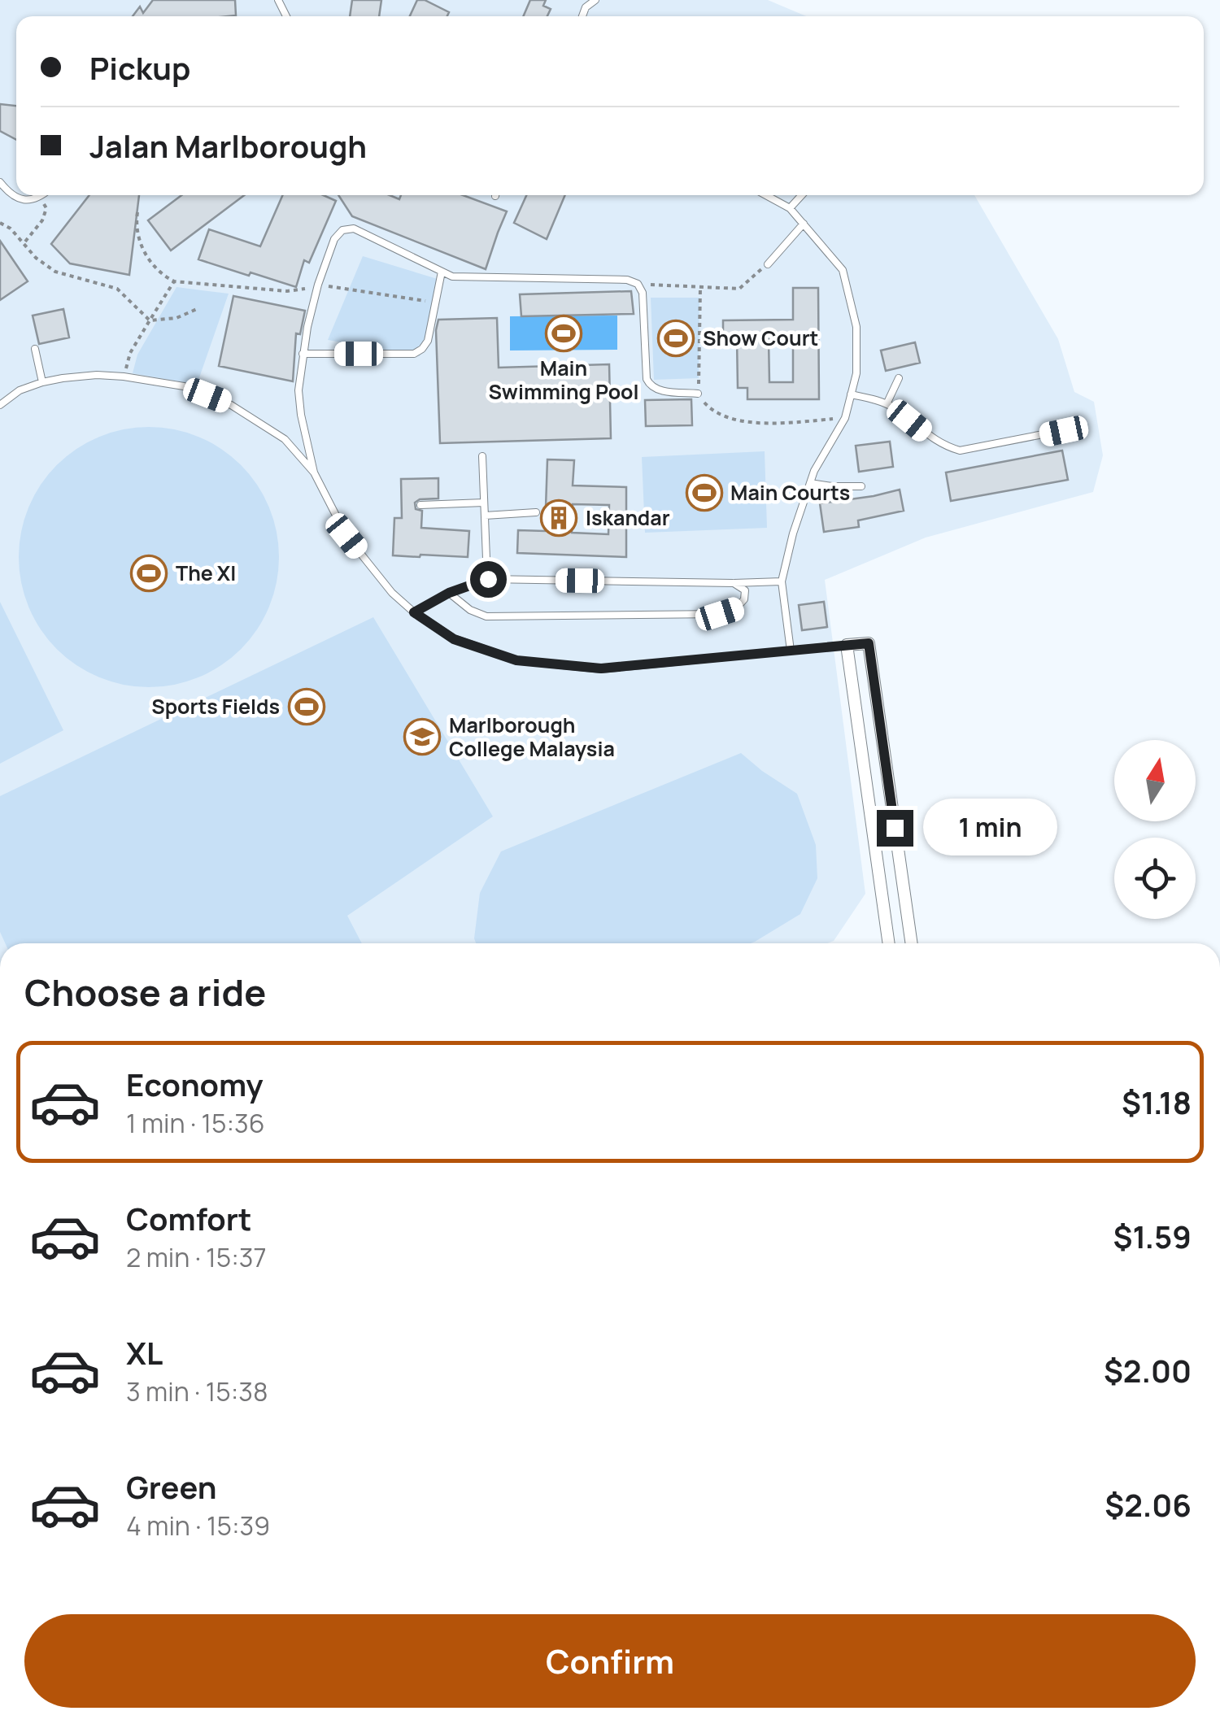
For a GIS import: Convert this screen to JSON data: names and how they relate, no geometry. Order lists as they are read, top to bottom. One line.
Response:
{"places":{"sports":["Main Swimming Pool","Show Court","Main Courts","The XI","Sports Fields"],"building":["Iskandar"],"school or university":["Marlborough College Malaysia"]},"north":"top","page":{"banner":["Pickup","Jalan Marlborough"],"bubble":"1 min","heading":"Choose a ride","list":[{"name":"Economy","note":"1 min · 15:36","value":"$1.18"},{"name":"Comfort","note":"2 min · 15:37","value":"$1.59"},{"name":"XL","note":"3 min · 15:38","value":"$2.00"},{"name":"Green","note":"4 min · 15:39","value":"$2.06"}],"buttons":"Confirm"}}
